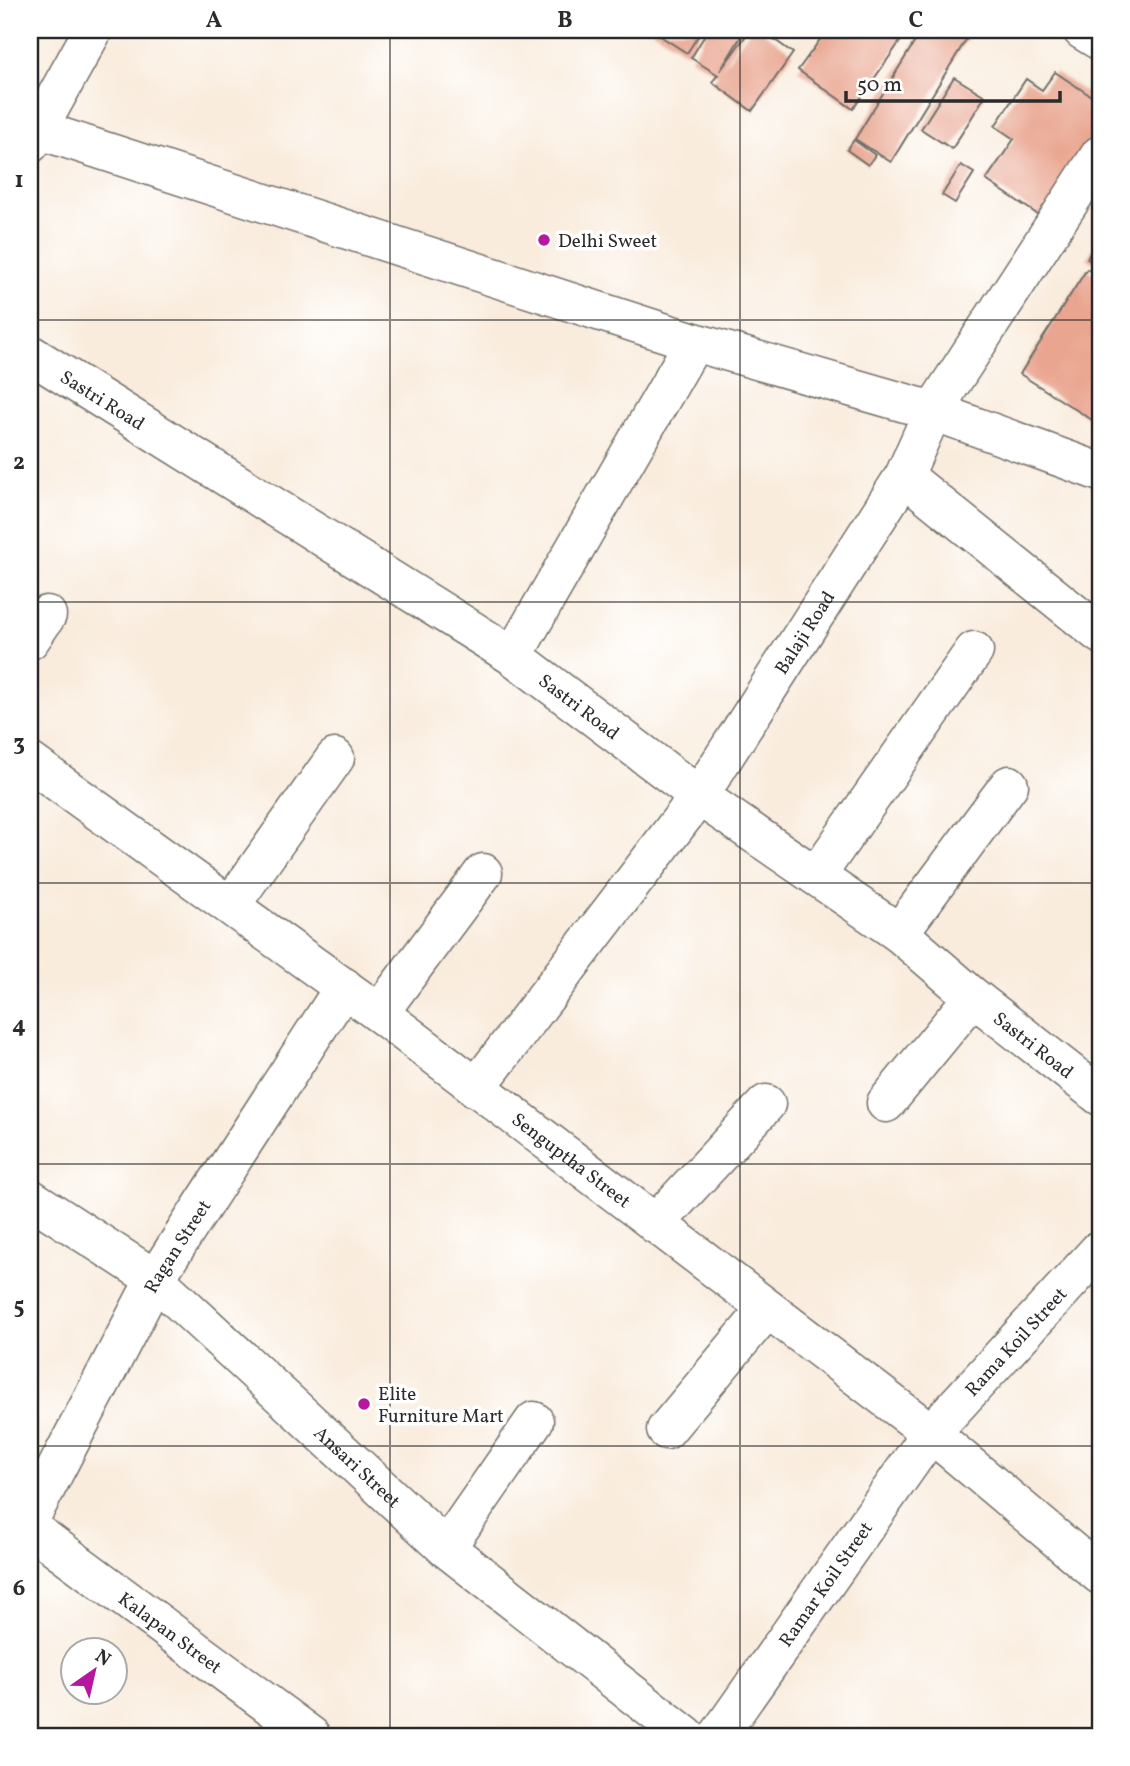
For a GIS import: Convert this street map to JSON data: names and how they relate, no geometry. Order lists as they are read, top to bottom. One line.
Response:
{"streets":{"street":["Sastri Road","Balaji Road","Senguptha Street","Ragan Street","Rama Koil Street","Ansari Street","Ramar Koil Street","Kalapan Street"]},"crossings":[["Sastri Road","Balaji Road"],["Balaji Road","Senguptha Street"],["Senguptha Street","Ragan Street"],["Senguptha Street","Rama Koil Street"],["Senguptha Street","Ramar Koil Street"],["Ragan Street","Ansari Street"],["Ragan Street","Kalapan Street"],["Rama Koil Street","Ramar Koil Street"]],"places":["Delhi Sweet","Elite Furniture Mart"],"scale_bar":"50 m","north":"top right","grid":{"columns":["A","B","C"],"rows":["1","2","3","4","5","6"]}}
